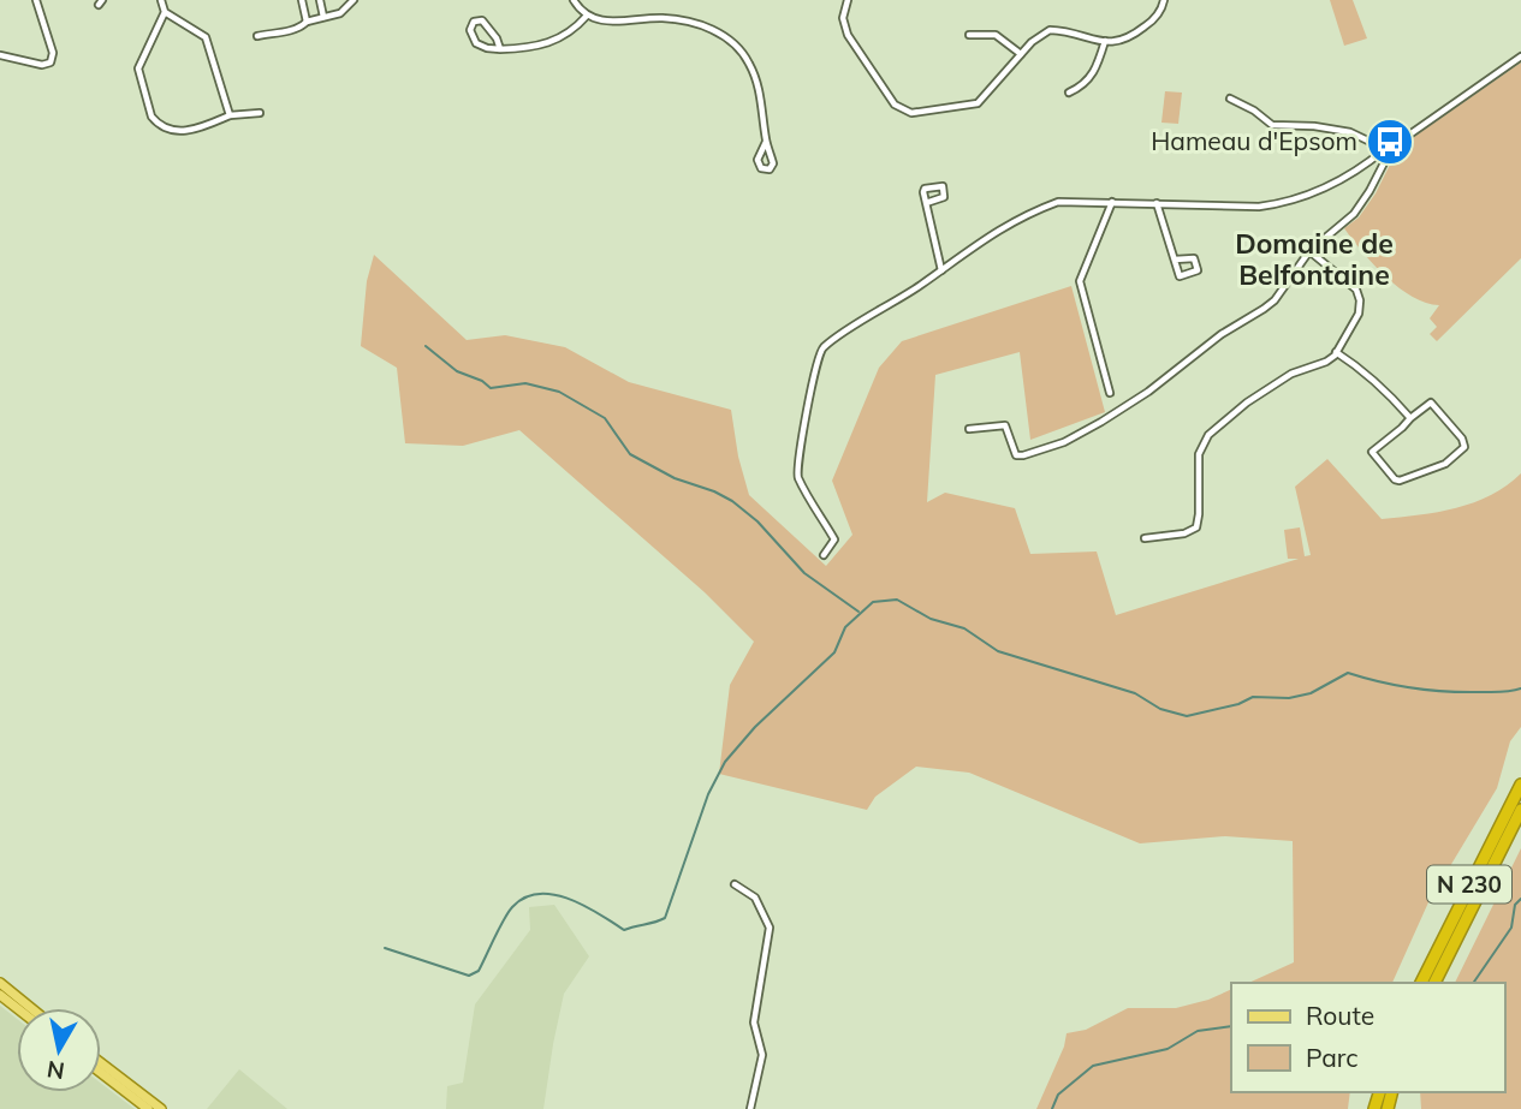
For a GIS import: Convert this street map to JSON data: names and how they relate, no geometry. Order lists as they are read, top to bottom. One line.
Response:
{"streets":{"highway":["N 230"]},"districts":["Domaine de Belfontaine"],"places":{"bus stop":["Hameau d'Epsom"]},"legend":["Route","Parc"],"north":"bottom"}
